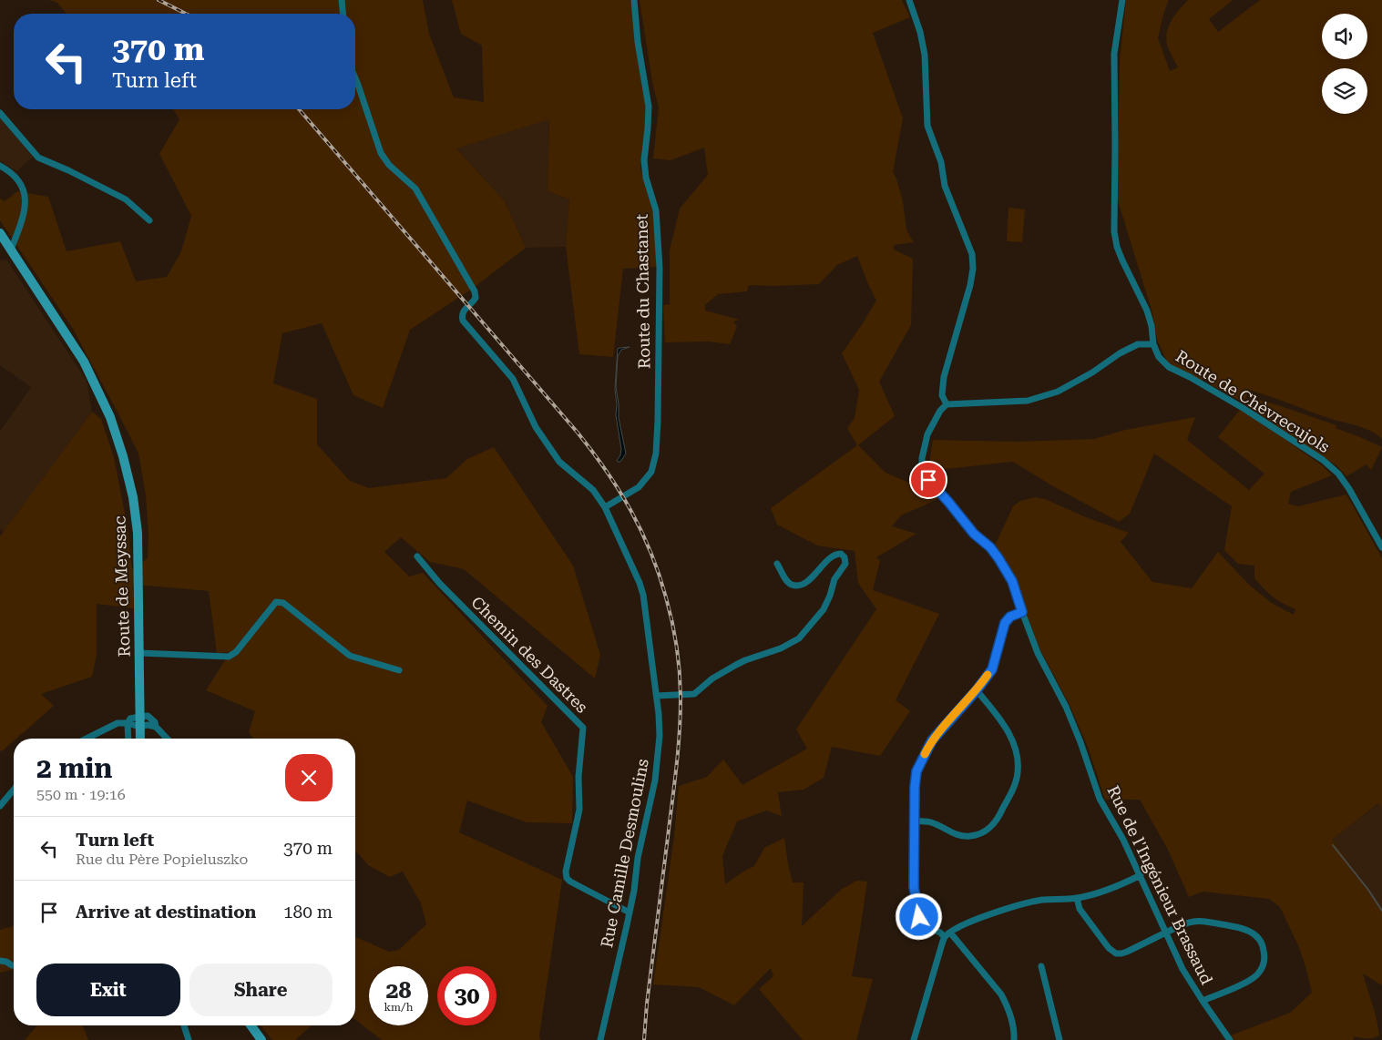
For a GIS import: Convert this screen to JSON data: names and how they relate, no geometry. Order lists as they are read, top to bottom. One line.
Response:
{"streets":{"main road":["Route de Meyssac"],"street":["Route du Chastanet","Route de Chèvrecujols","Chemin des Dastres","Rue Camille Desmoulins","Rue de l'Ingénieur Brassaud"]},"crossings":[["Route du Chastanet","Rue Camille Desmoulins"],["Chemin des Dastres","Rue Camille Desmoulins"]],"page":{"turn":["370 m","Turn left"],"heading":["2 min","550 m · 19:16"],"list":[{"name":"Turn left","note":"Rue du Père Popieluszko","value":"370 m"},{"name":"Arrive at destination","value":"180 m"}],"buttons":["Exit","Share"],"speed":"28 km/h","limit":"30"}}
